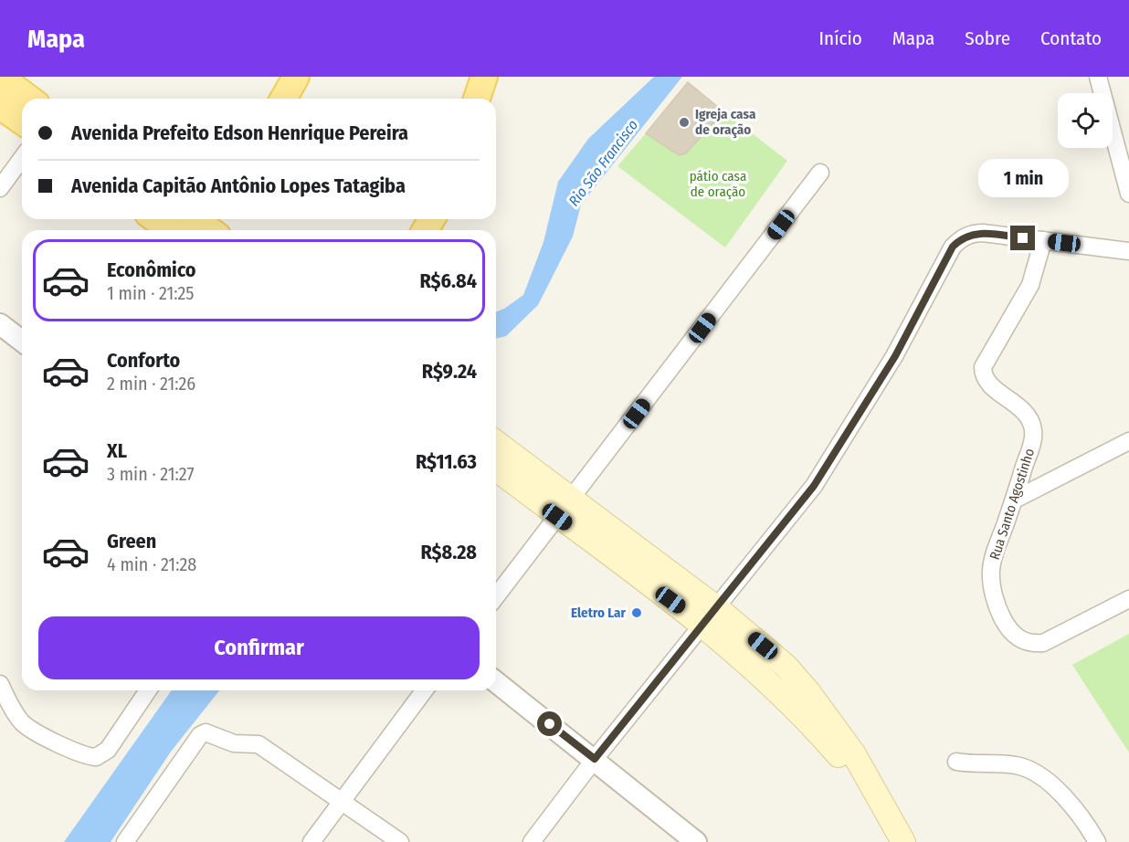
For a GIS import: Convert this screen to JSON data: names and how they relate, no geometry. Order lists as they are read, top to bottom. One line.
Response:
{"streets":{"street":["Rua Santo Agostinho"]},"water":["Rio São Francisco"],"parks":["pátio casa de oração"],"places":["Igreja casa de oração","Eletro Lar"],"page":{"header":"Mapa","nav":["Início","Mapa","Sobre","Contato"],"banner":["Avenida Prefeito Edson Henrique Pereira","Avenida Capitão Antônio Lopes Tatagiba"],"bubble":"1 min","list":[{"name":"Econômico","note":"1 min · 21:25","value":"R$6.84"},{"name":"Conforto","note":"2 min · 21:26","value":"R$9.24"},{"name":"XL","note":"3 min · 21:27","value":"R$11.63"},{"name":"Green","note":"4 min · 21:28","value":"R$8.28"}],"buttons":"Confirmar"}}
